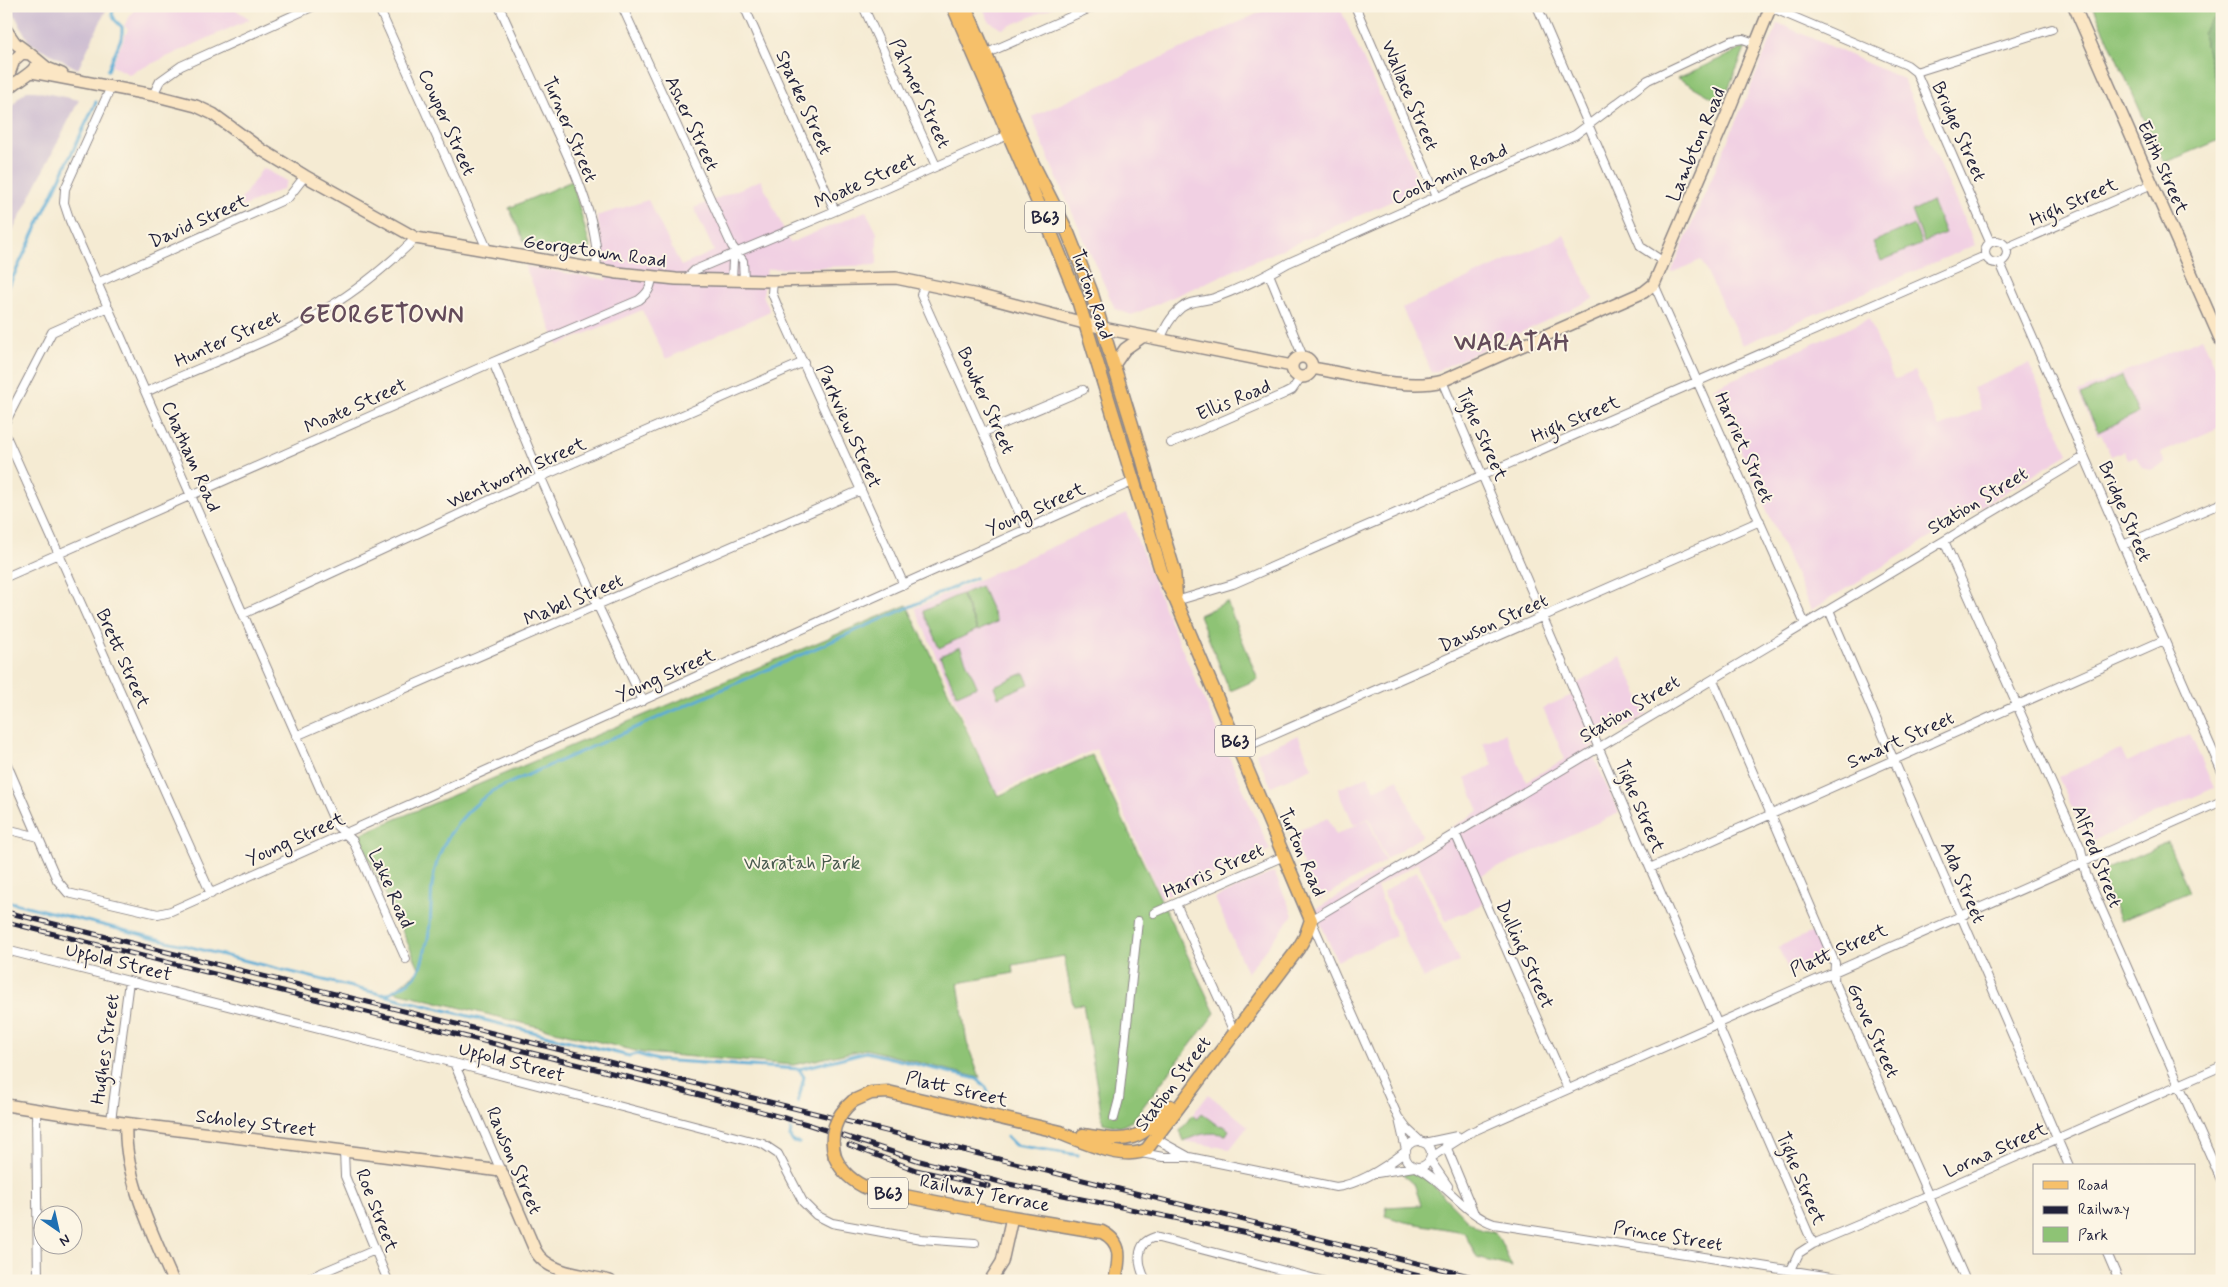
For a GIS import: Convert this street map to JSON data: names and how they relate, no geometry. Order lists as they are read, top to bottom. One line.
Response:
{"streets":{"main road":["B63","Turton Road","Station Street","Platt Street","Railway Terrace"],"street":["Palmer Street","Wallace Street","Sparke Street","Cowper Street","Asher Street","Turner Street","Bridge Street","Lambton Road","Edith Street","Coolamin Road","Moate Street","High Street","David Street","Georgetown Road","Hunter Street","Ellis Road","Bowker Street","Parkview Street","Tighe Street","Harriet Street","Chatham Road","Wentworth Street","Young Street","Mabel Street","Dawson Street","Brett Street","Smart Street","Alfred Street","Harris Street","Ada Street","Lake Road","Dulling Street","Upfold Street","Grove Street","Hughes Street","Scholey Street","Lorna Street","Rawson Street","Roe Street","Prince Street"]},"crossings":[["Palmer Street","Moate Street"],["Wallace Street","Coolamin Road"],["Sparke Street","Moate Street"],["Cowper Street","Georgetown Road"],["Asher Street","Moate Street"],["Turner Street","Georgetown Road"],["Bridge Street","Lambton Road"],["Bridge Street","High Street"],["Bridge Street","Station Street"],["Bridge Street","Smart Street"],["Lambton Road","Coolamin Road"],["Lambton Road","Tighe Street"],["Lambton Road","Harriet Street"],["Edith Street","High Street"],["Coolamin Road","Georgetown Road"],["Moate Street","Georgetown Road"],["Moate Street","Turton Road"],["Moate Street","Chatham Road"],["Moate Street","Brett Street"],["High Street","Turton Road"],["High Street","Tighe Street"],["High Street","Harriet Street"],["David Street","Georgetown Road"],["David Street","Chatham Road"],["Georgetown Road","Turton Road"],["Georgetown Road","Hunter Street"],["Georgetown Road","Ellis Road"],["Georgetown Road","Bowker Street"],["Georgetown Road","Parkview Street"],["Georgetown Road","Chatham Road"],["Turton Road","Station Street"],["Turton Road","Young Street"],["Turton Road","Dawson Street"],["Turton Road","Harris Street"],["Turton Road","Platt Street"],["Turton Road","Prince Street"],["Hunter Street","Chatham Road"],["Bowker Street","Young Street"],["Parkview Street","Wentworth Street"],["Parkview Street","Young Street"],["Parkview Street","Mabel Street"],["Tighe Street","Station Street"],["Tighe Street","Dawson Street"],["Tighe Street","Smart Street"],["Tighe Street","Platt Street"],["Tighe Street","Lorna Street"],["Harriet Street","Station Street"],["Harriet Street","Dawson Street"],["Chatham Road","Wentworth Street"],["Chatham Road","Young Street"],["Chatham Road","Mabel Street"],["Chatham Road","Lake Road"],["Station Street","Alfred Street"],["Station Street","Ada Street"],["Station Street","Platt Street"],["Station Street","Dulling Street"],["Station Street","Grove Street"],["Young Street","Brett Street"],["Young Street","Lake Road"],["Smart Street","Alfred Street"],["Smart Street","Ada Street"],["Smart Street","Grove Street"],["Alfred Street","Platt Street"],["Alfred Street","Lorna Street"],["Ada Street","Platt Street"],["Ada Street","Lorna Street"],["Platt Street","Dulling Street"],["Platt Street","Grove Street"],["Platt Street","Railway Terrace"],["Platt Street","Prince Street"],["Upfold Street","Hughes Street"],["Upfold Street","Rawson Street"],["Grove Street","Lorna Street"],["Hughes Street","Scholey Street"],["Scholey Street","Rawson Street"],["Scholey Street","Roe Street"],["Lorna Street","Prince Street"]],"districts":["GEORGETOWN","WARATAH"],"parks":["Waratah Park"],"legend":["Road","Railway","Park"],"north":"bottom right"}
